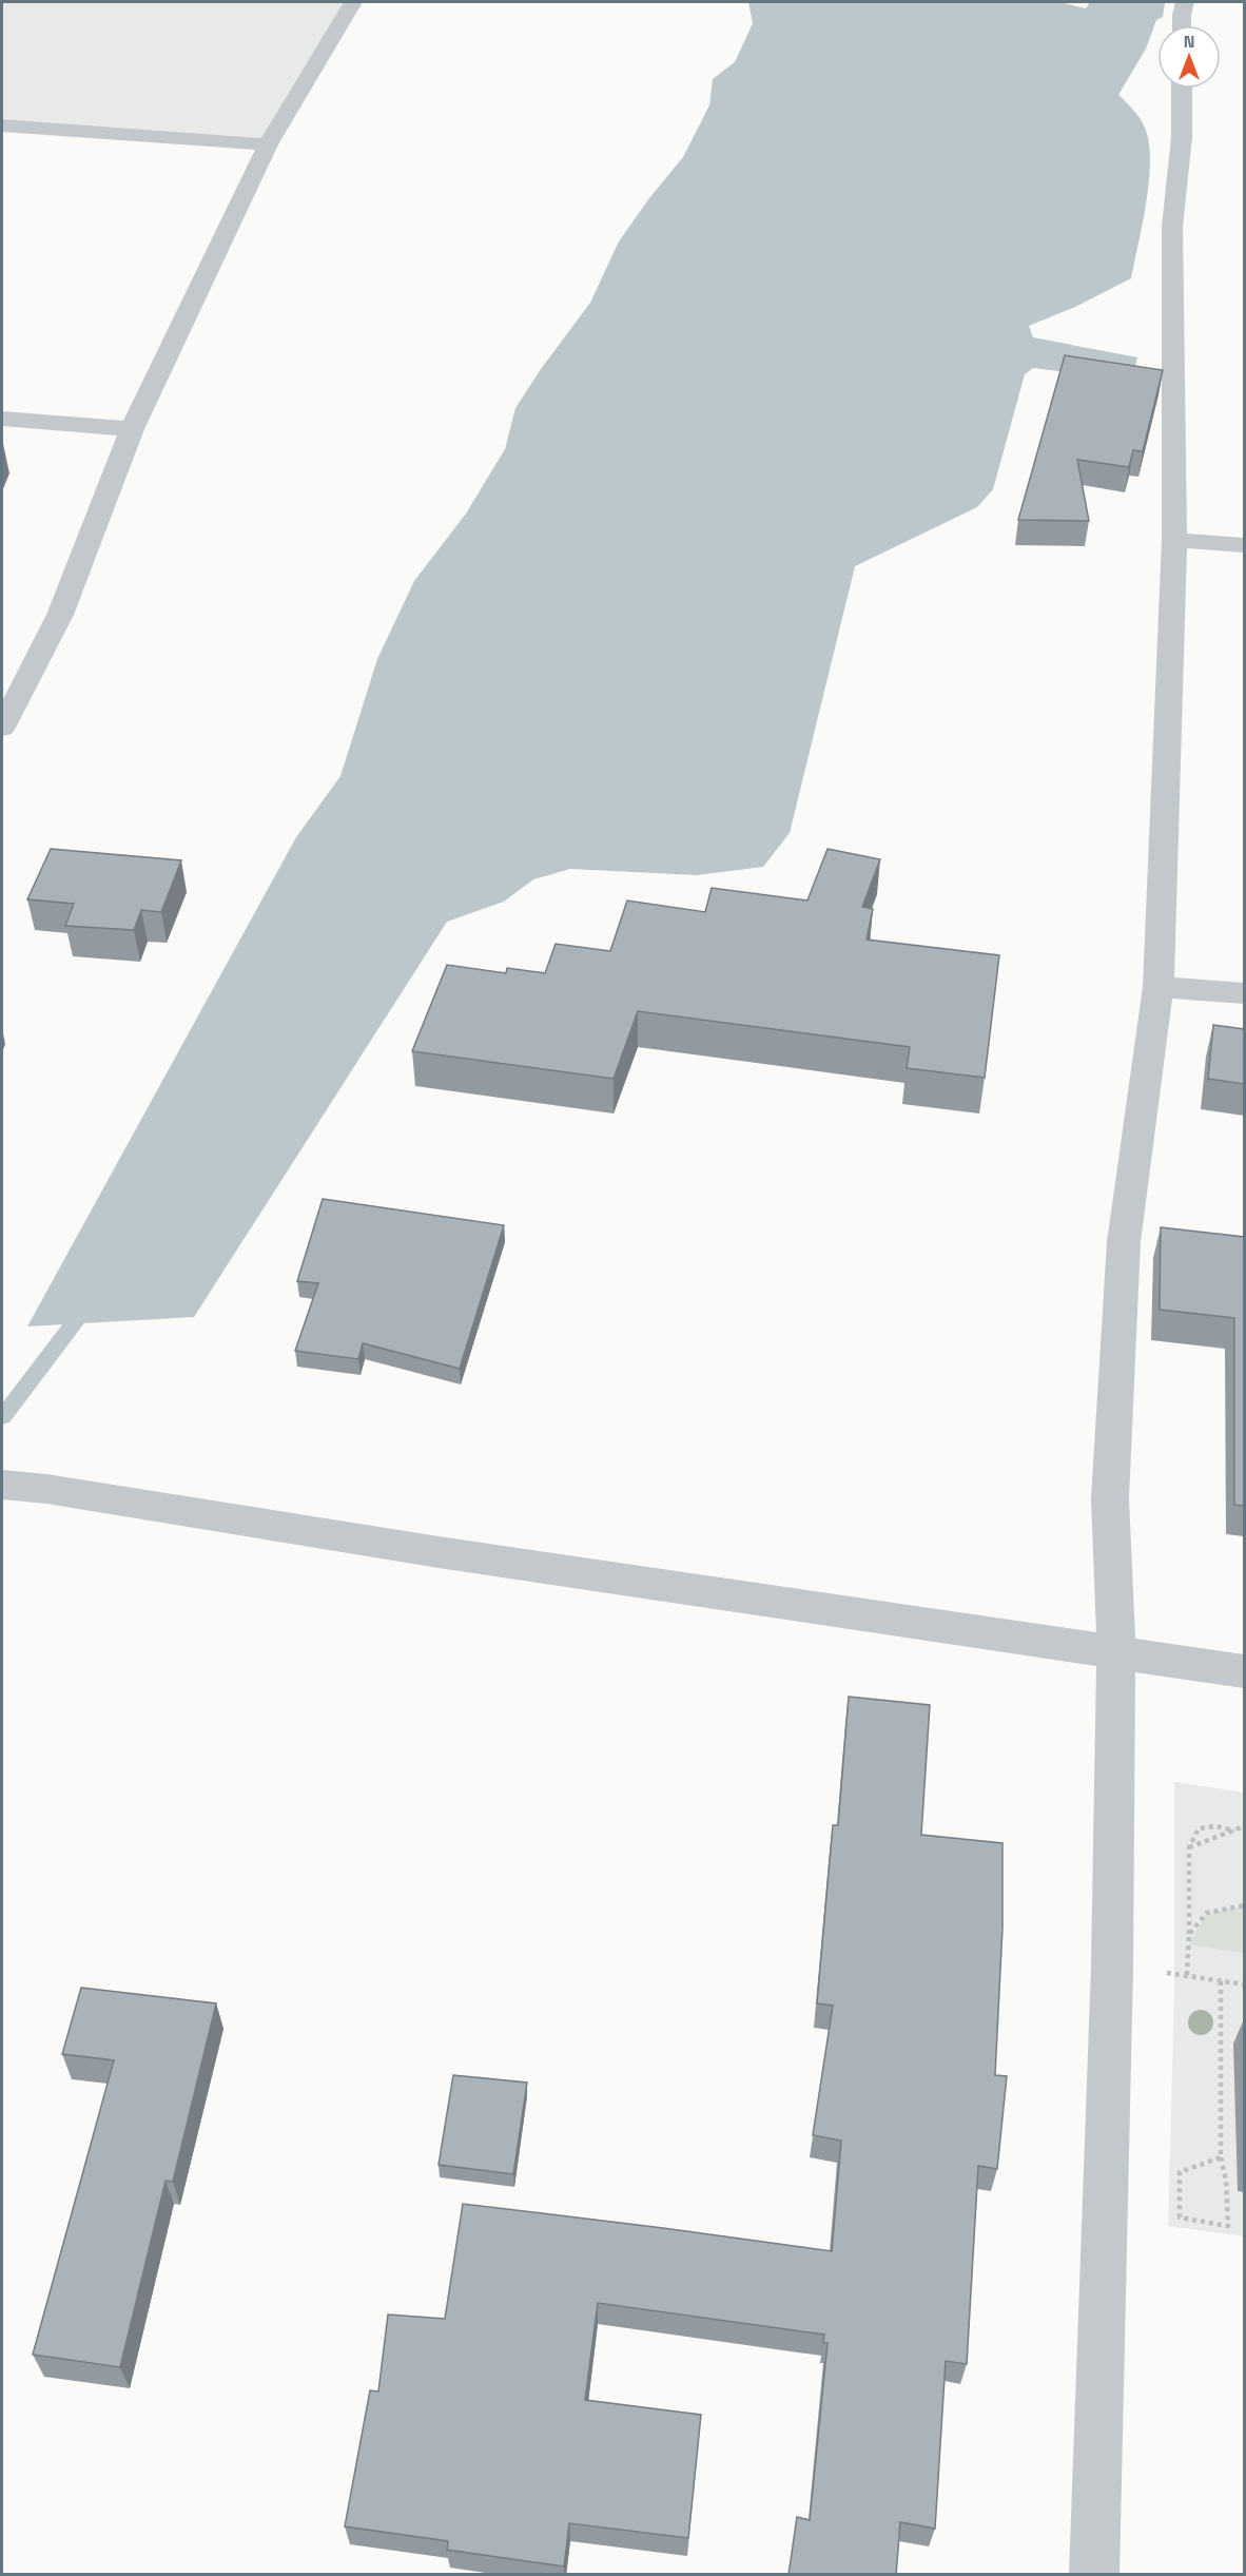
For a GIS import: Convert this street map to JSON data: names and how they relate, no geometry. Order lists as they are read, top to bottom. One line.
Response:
{"north":"top"}
